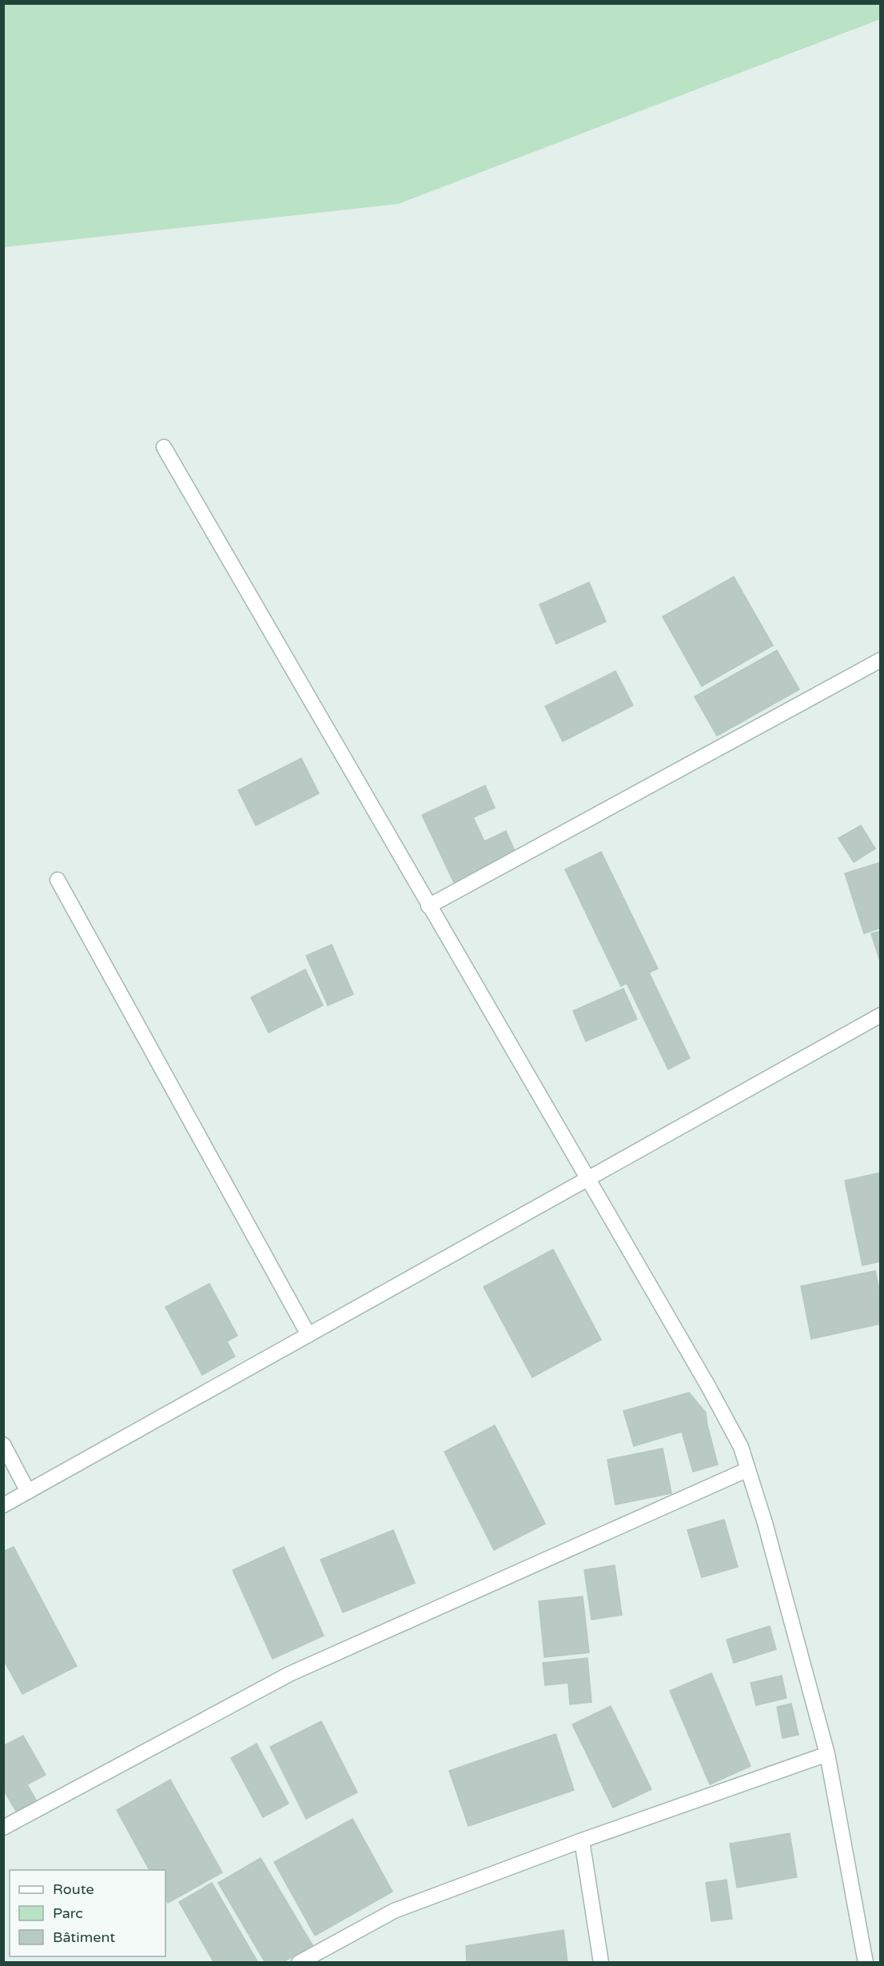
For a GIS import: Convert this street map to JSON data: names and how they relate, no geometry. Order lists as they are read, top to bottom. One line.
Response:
{"legend":["Route","Parc","Bâtiment"]}
